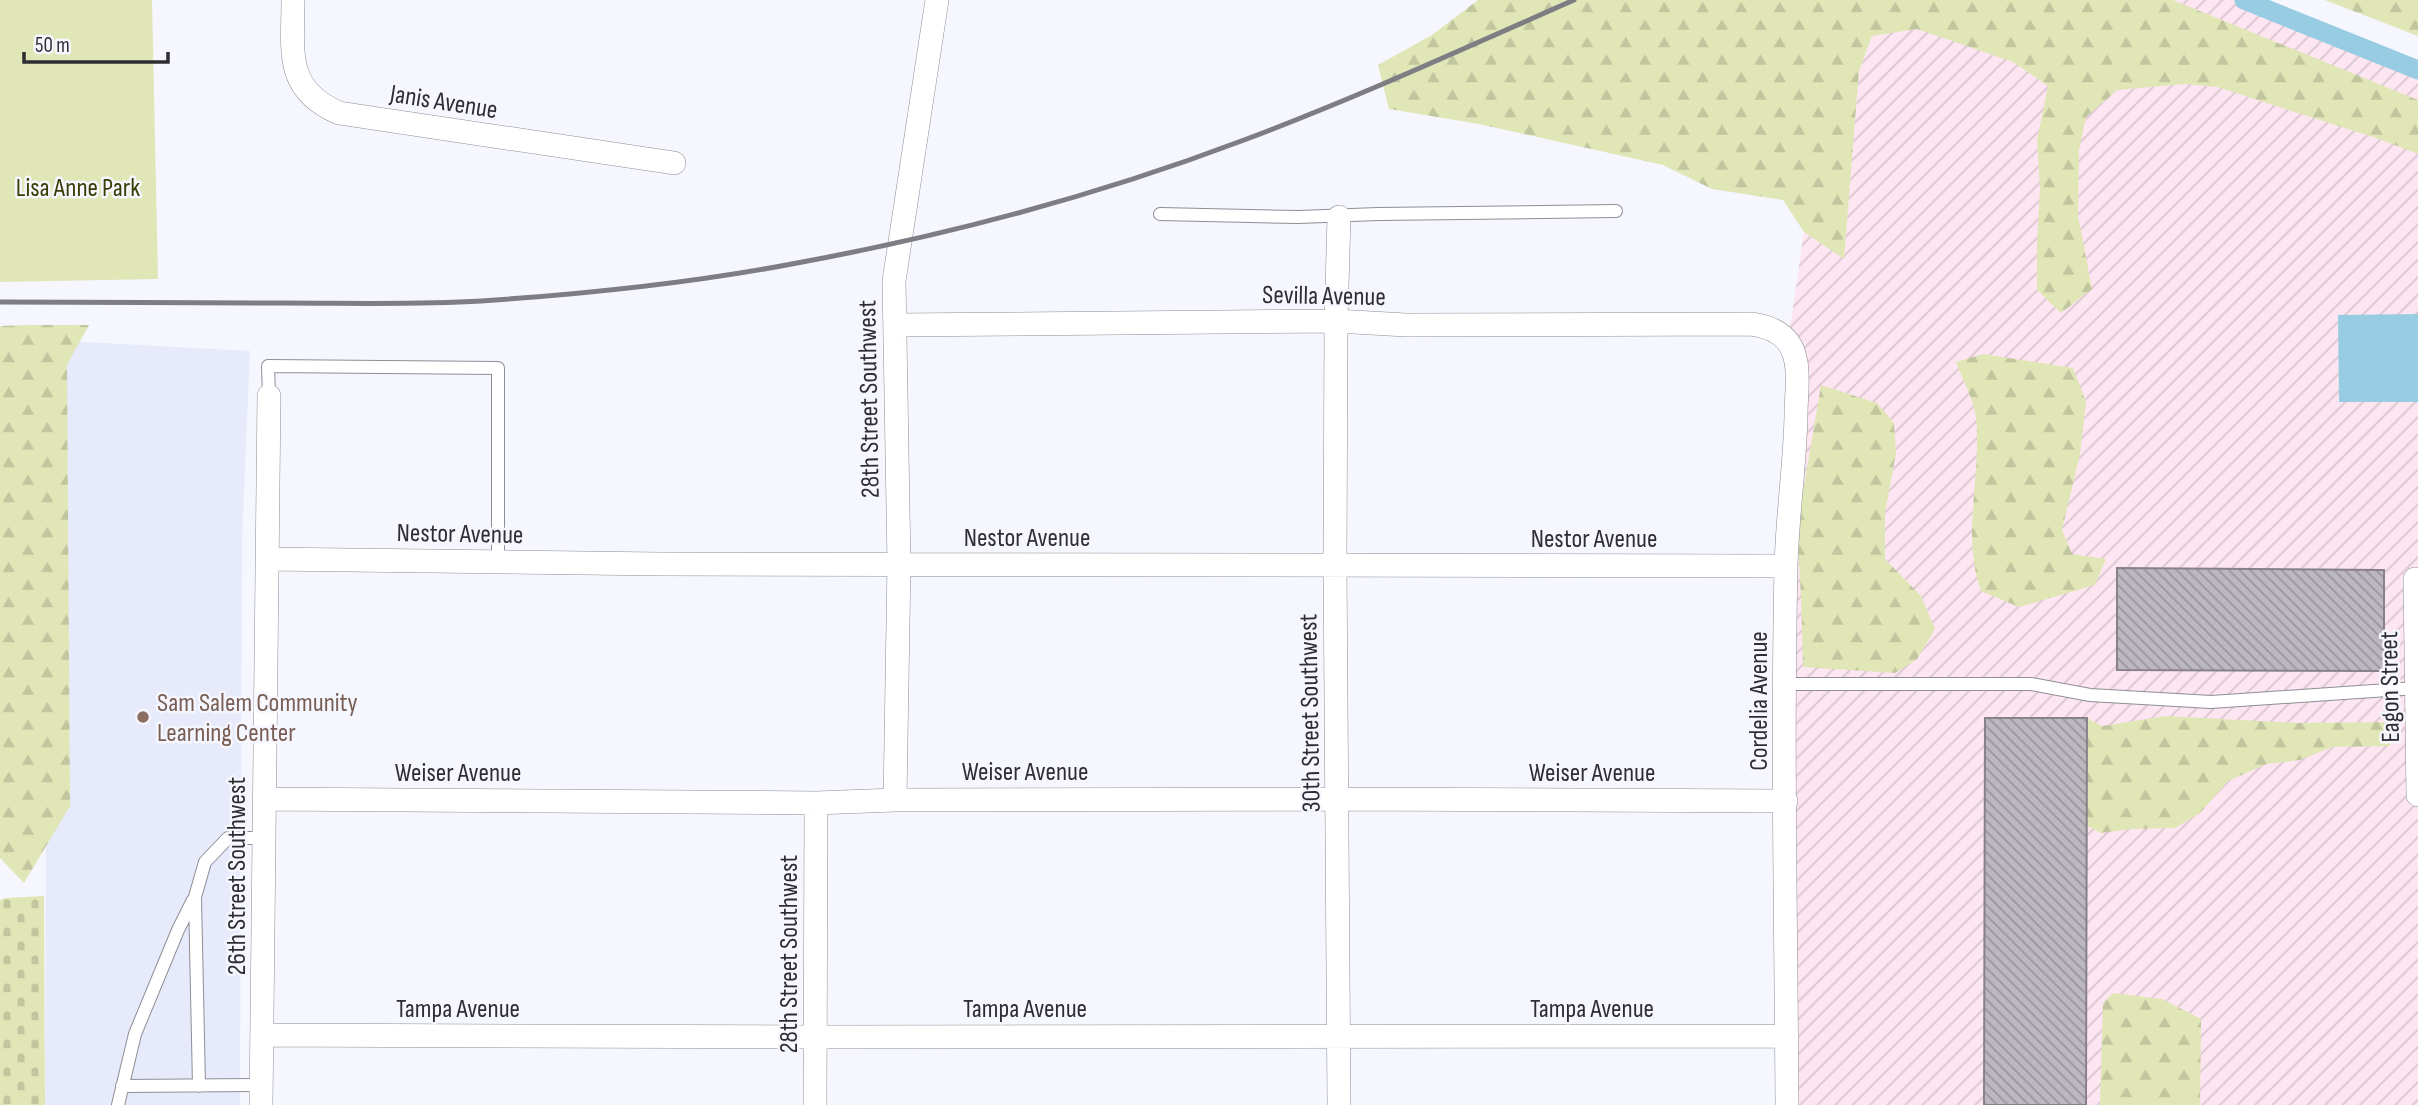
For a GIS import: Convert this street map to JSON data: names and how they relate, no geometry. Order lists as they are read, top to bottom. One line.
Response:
{"streets":{"street":["Janis Avenue","Sevilla Avenue","28th Street Southwest","Nestor Avenue","Eagon Street","Cordelia Avenue","30th Street Southwest","Weiser Avenue","26th Street Southwest","Tampa Avenue"]},"crossings":[["Sevilla Avenue","28th Street Southwest"],["Sevilla Avenue","Cordelia Avenue"],["Sevilla Avenue","30th Street Southwest"],["28th Street Southwest","Nestor Avenue"],["28th Street Southwest","Weiser Avenue"],["28th Street Southwest","Tampa Avenue"],["Nestor Avenue","Cordelia Avenue"],["Nestor Avenue","30th Street Southwest"],["Nestor Avenue","26th Street Southwest"],["Cordelia Avenue","Weiser Avenue"],["Cordelia Avenue","Tampa Avenue"],["30th Street Southwest","Weiser Avenue"],["30th Street Southwest","Tampa Avenue"],["Weiser Avenue","26th Street Southwest"],["26th Street Southwest","Tampa Avenue"]],"parks":["Lisa Anne Park"],"places":["Sam Salem Community Learning Center"],"scale_bar":"50 m"}
